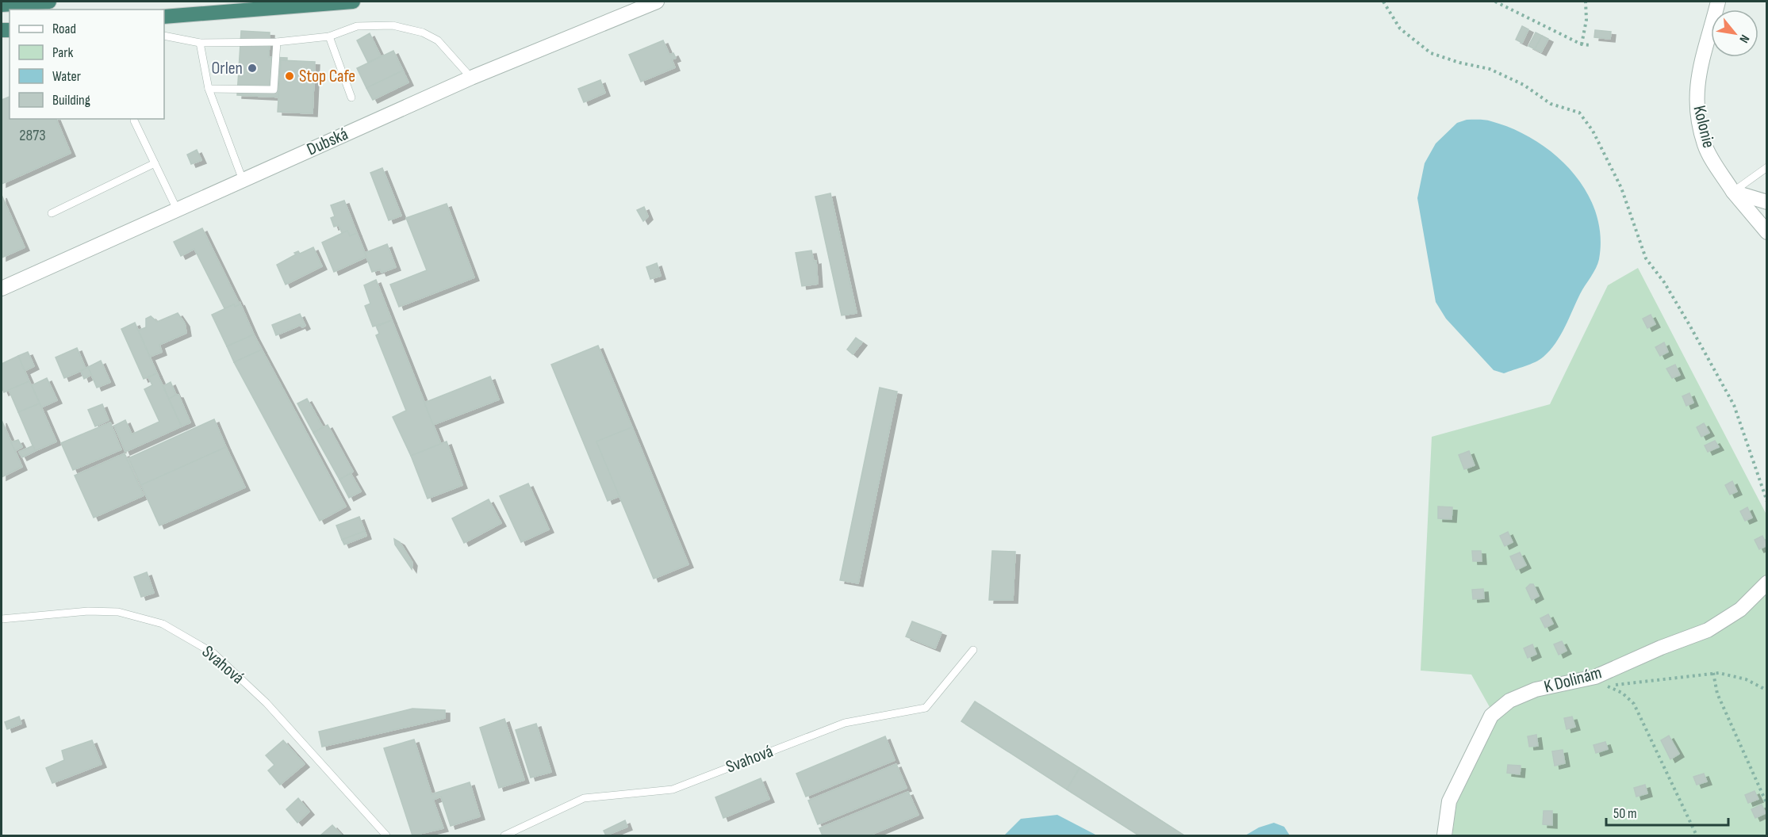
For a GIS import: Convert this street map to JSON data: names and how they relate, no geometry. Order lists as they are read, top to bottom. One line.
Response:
{"streets":{"street":["Kolonie","Dubská","K Dolinám"],"lane":["Svahová"]},"places":["Orlen","Stop Cafe"],"house_numbers":["2873"],"legend":["Road","Park","Water","Building"],"scale_bar":"50 m","north":"bottom right"}
